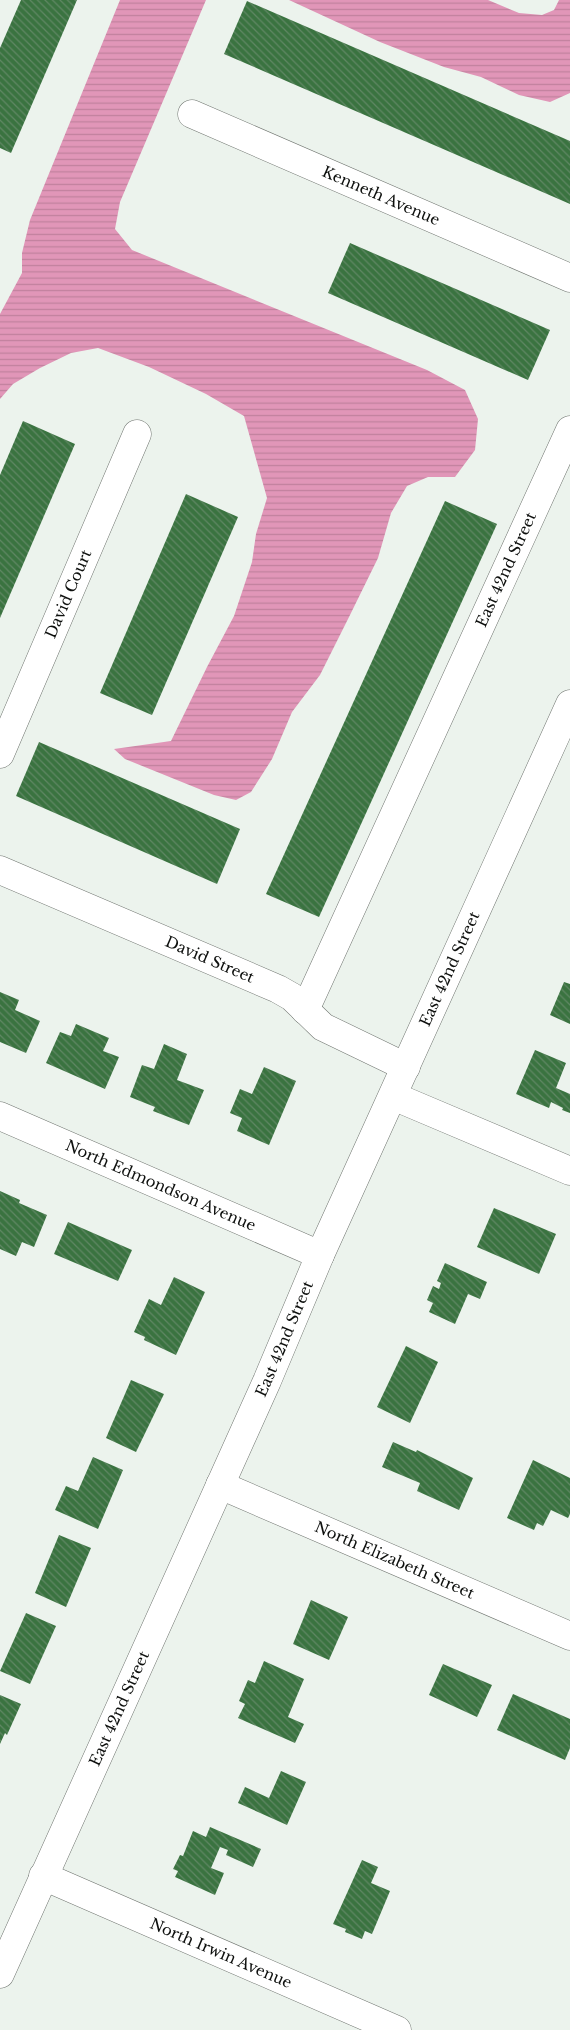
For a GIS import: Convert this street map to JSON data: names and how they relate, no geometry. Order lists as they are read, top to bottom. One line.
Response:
{"streets":{"street":["Kenneth Avenue","East 42nd Street","David Court","David Street","North Edmondson Avenue","North Elizabeth Street","North Irwin Avenue"]},"crossings":[["East 42nd Street","David Street"],["East 42nd Street","North Edmondson Avenue"],["East 42nd Street","North Elizabeth Street"],["East 42nd Street","North Irwin Avenue"]]}
